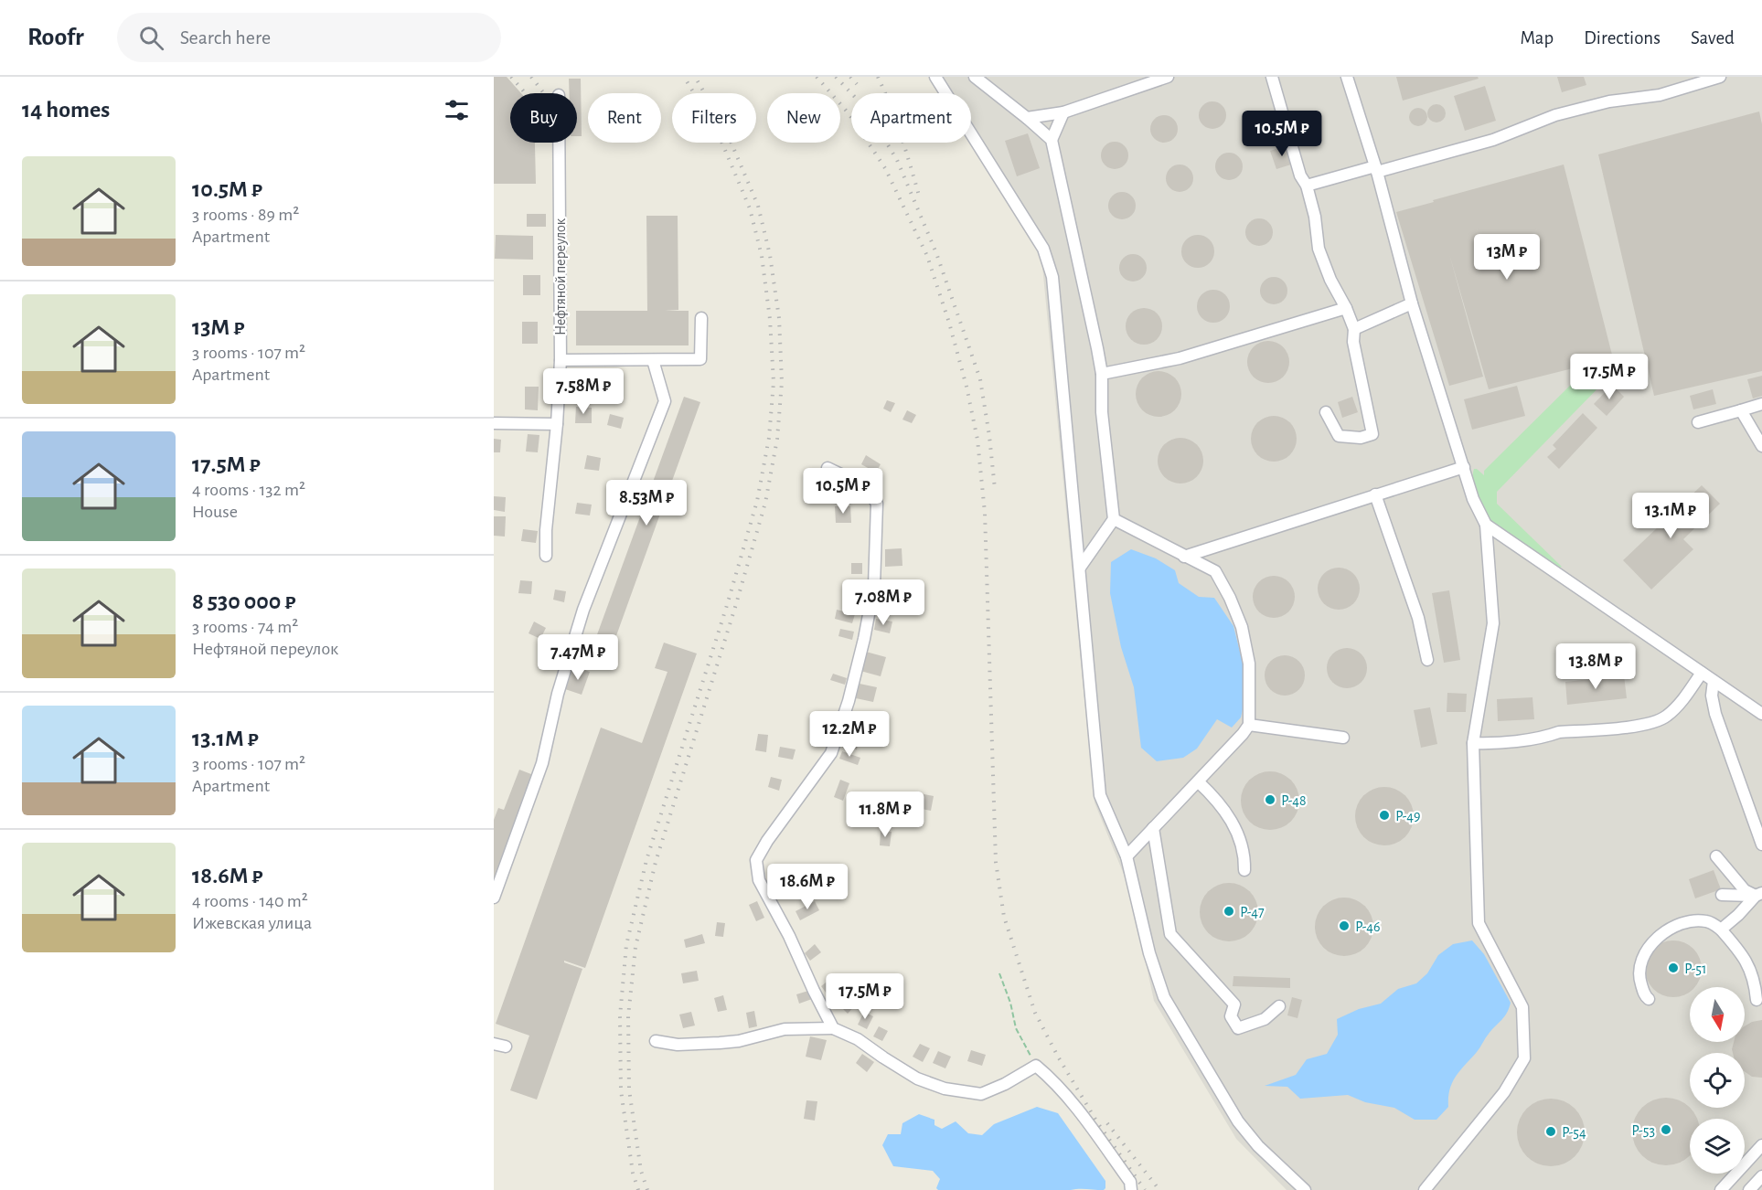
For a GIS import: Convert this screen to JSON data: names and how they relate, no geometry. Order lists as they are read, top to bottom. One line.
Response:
{"streets":{"street":["Нефтяной переулок"]},"places":["Р-48","Р-49","Р-47","Р-46","Р-51","Р-53","Р-54"],"north":"bottom","page":{"header":"Roofr","search":"Search here","nav":["Map","Directions","Saved"],"heading":"14 homes","chip":["Buy","Rent","Filters","New","Apartment"],"price":["10.5M ₽","13M ₽","17.5M ₽","7.58M ₽","10.5M ₽","8.53M ₽","13.1M ₽","7.08M ₽","7.47M ₽","13.8M ₽","12.2M ₽","11.8M ₽","18.6M ₽","17.5M ₽"],"list":[{"name":"10.5M ₽","note":"3 rooms · 89 m² · Apartment"},{"name":"13M ₽","note":"3 rooms · 107 m² · Apartment"},{"name":"17.5M ₽","note":"4 rooms · 132 m² · House"},{"name":"8 530 000 ₽","note":"3 rooms · 74 m² · Нефтяной переулок"},{"name":"13.1M ₽","note":"3 rooms · 107 m² · Apartment"},{"name":"18.6M ₽","note":"4 rooms · 140 m² · Ижевская улица"}]}}
